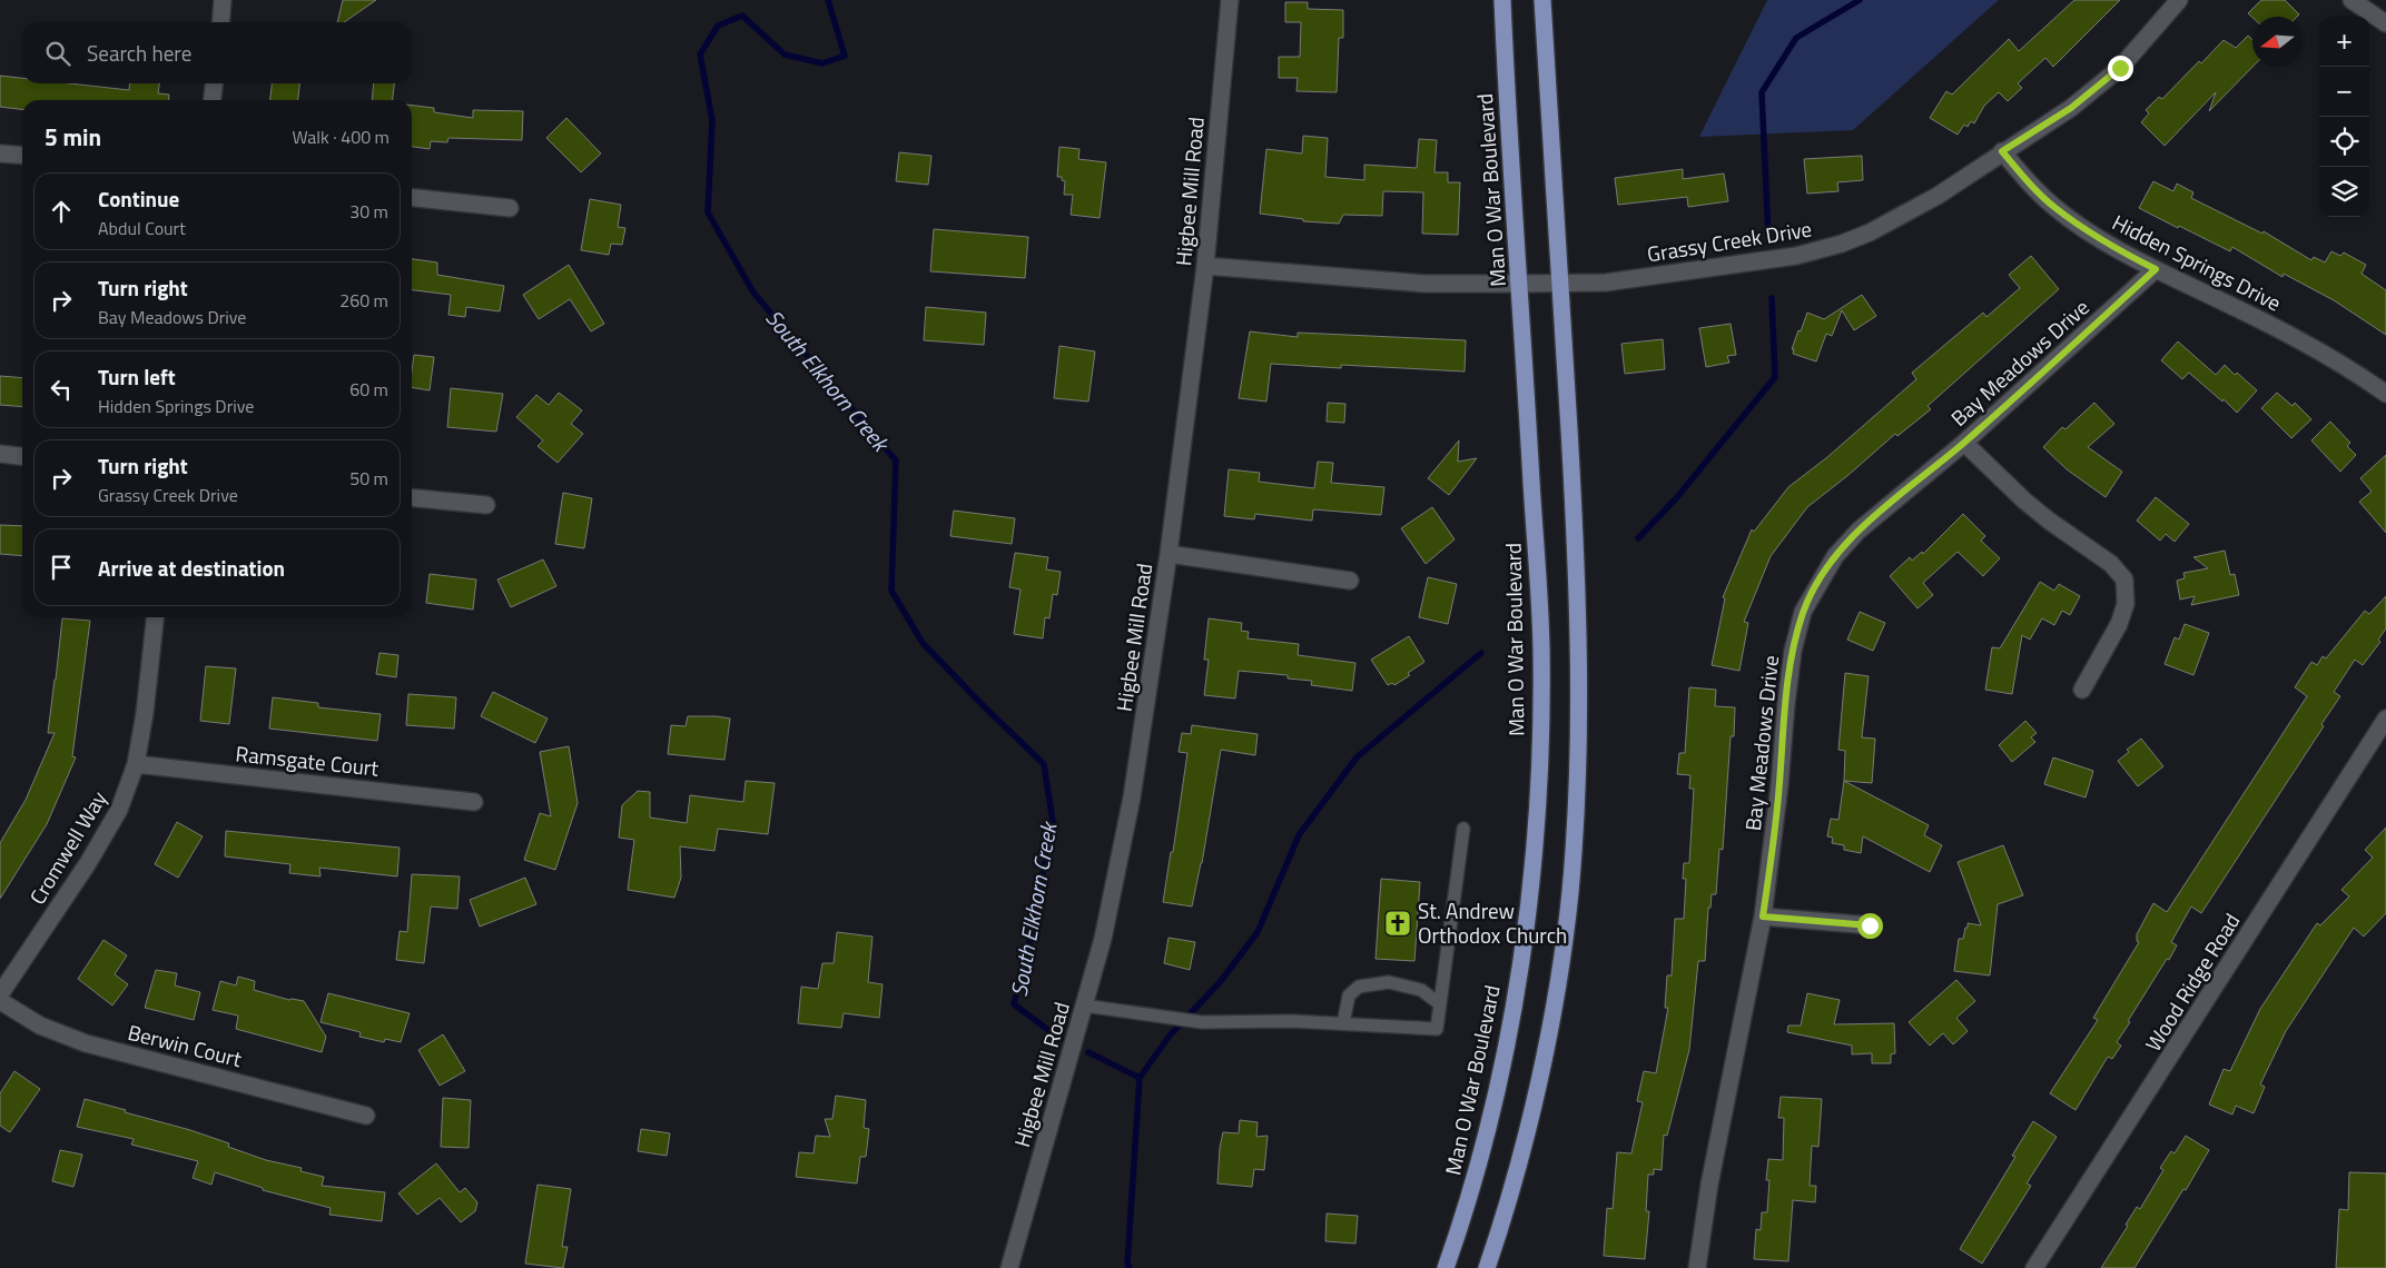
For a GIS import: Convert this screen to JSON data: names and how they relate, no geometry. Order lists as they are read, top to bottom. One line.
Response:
{"streets":{"main road":["Man O War Boulevard"],"street":["Higbee Mill Road","Grassy Creek Drive","Hidden Springs Drive","Bay Meadows Drive","Ramsgate Court","Cromwell Way","Wood Ridge Road","Berwin Court"]},"crossings":[["Man O War Boulevard","Grassy Creek Drive"],["Higbee Mill Road","Grassy Creek Drive"],["Grassy Creek Drive","Hidden Springs Drive"],["Hidden Springs Drive","Bay Meadows Drive"],["Ramsgate Court","Cromwell Way"]],"water":["South Elkhorn Creek"],"places":{"church":["St. Andrew Orthodox Church"]},"north":"left","page":{"map_buttons":["+","−"],"search":"Search here","heading":["5 min","Walk · 400 m"],"list":[["Continue","Abdul Court","30 m"],["Turn right","Bay Meadows Drive","260 m"],["Turn left","Hidden Springs Drive","60 m"],["Turn right","Grassy Creek Drive","50 m"],"Arrive at destination"]}}
